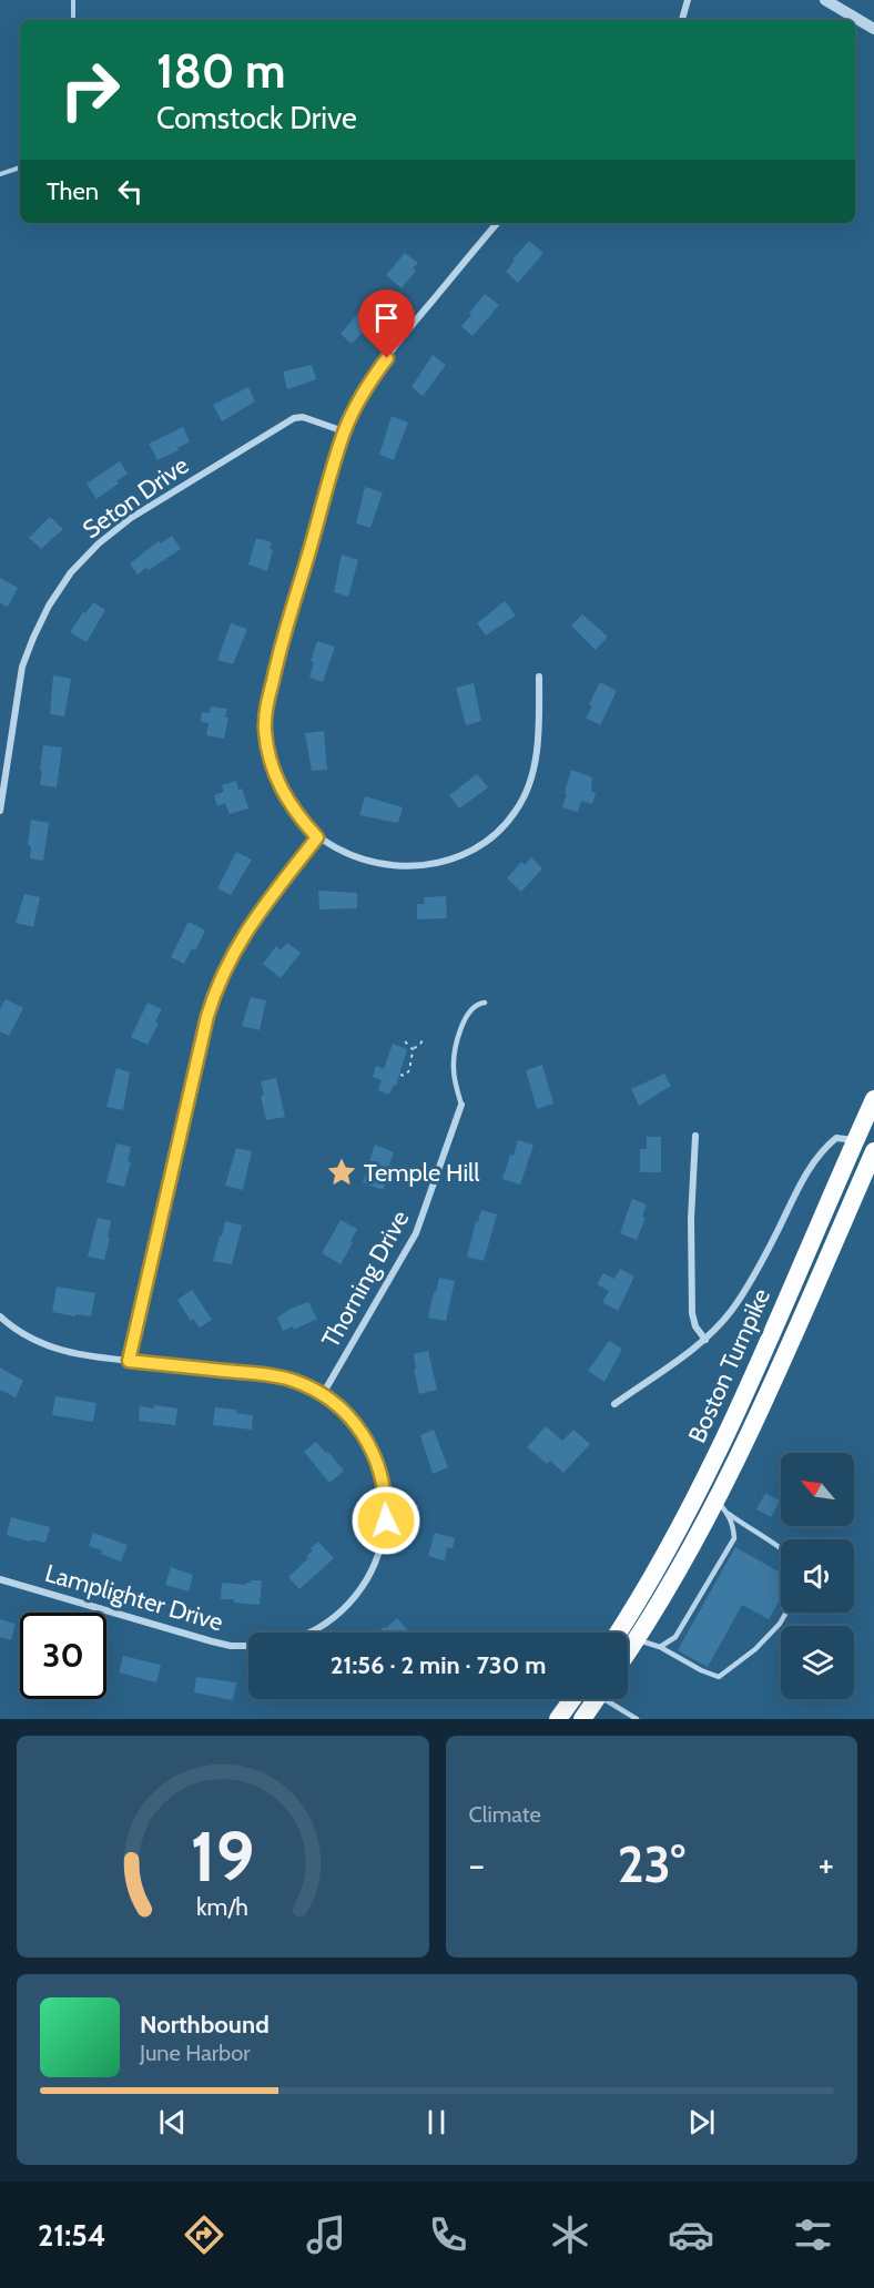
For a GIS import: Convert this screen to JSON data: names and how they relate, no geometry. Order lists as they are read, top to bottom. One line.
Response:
{"streets":{"highway":["Boston Turnpike"],"street":["Seton Drive","Thorning Drive","Lamplighter Drive"]},"places":{"place":["Temple Hill"]},"north":"top left","page":{"turn":["180 m","Comstock Drive"],"then":"Then","limit":"30","trip":"21:56 · 2 min · 730 m","tile":"Climate","heat":["−","23°","+"],"song":["Northbound","June Harbor"],"tabs":"21:54","gauge":["19","km/h"]}}
